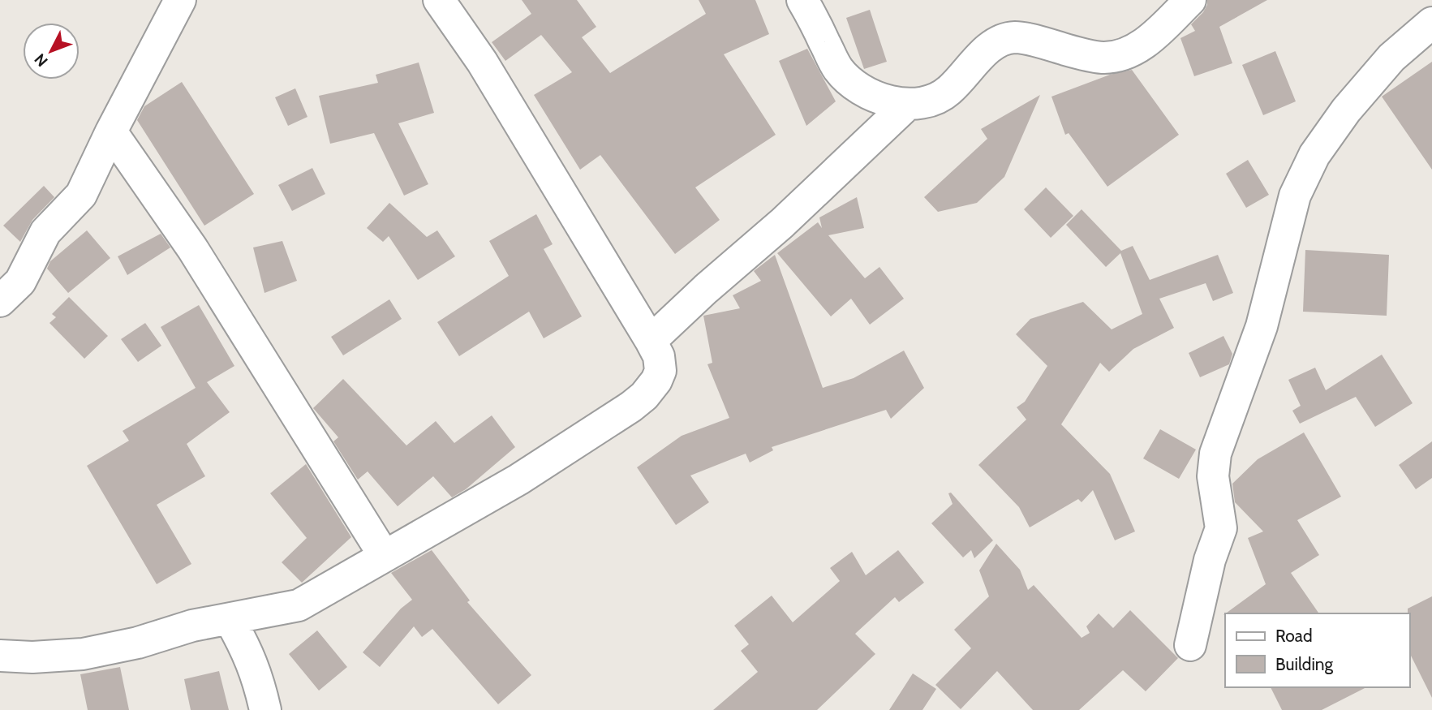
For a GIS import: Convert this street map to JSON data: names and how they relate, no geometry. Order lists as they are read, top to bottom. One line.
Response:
{"legend":["Road","Building"],"north":"bottom left"}
